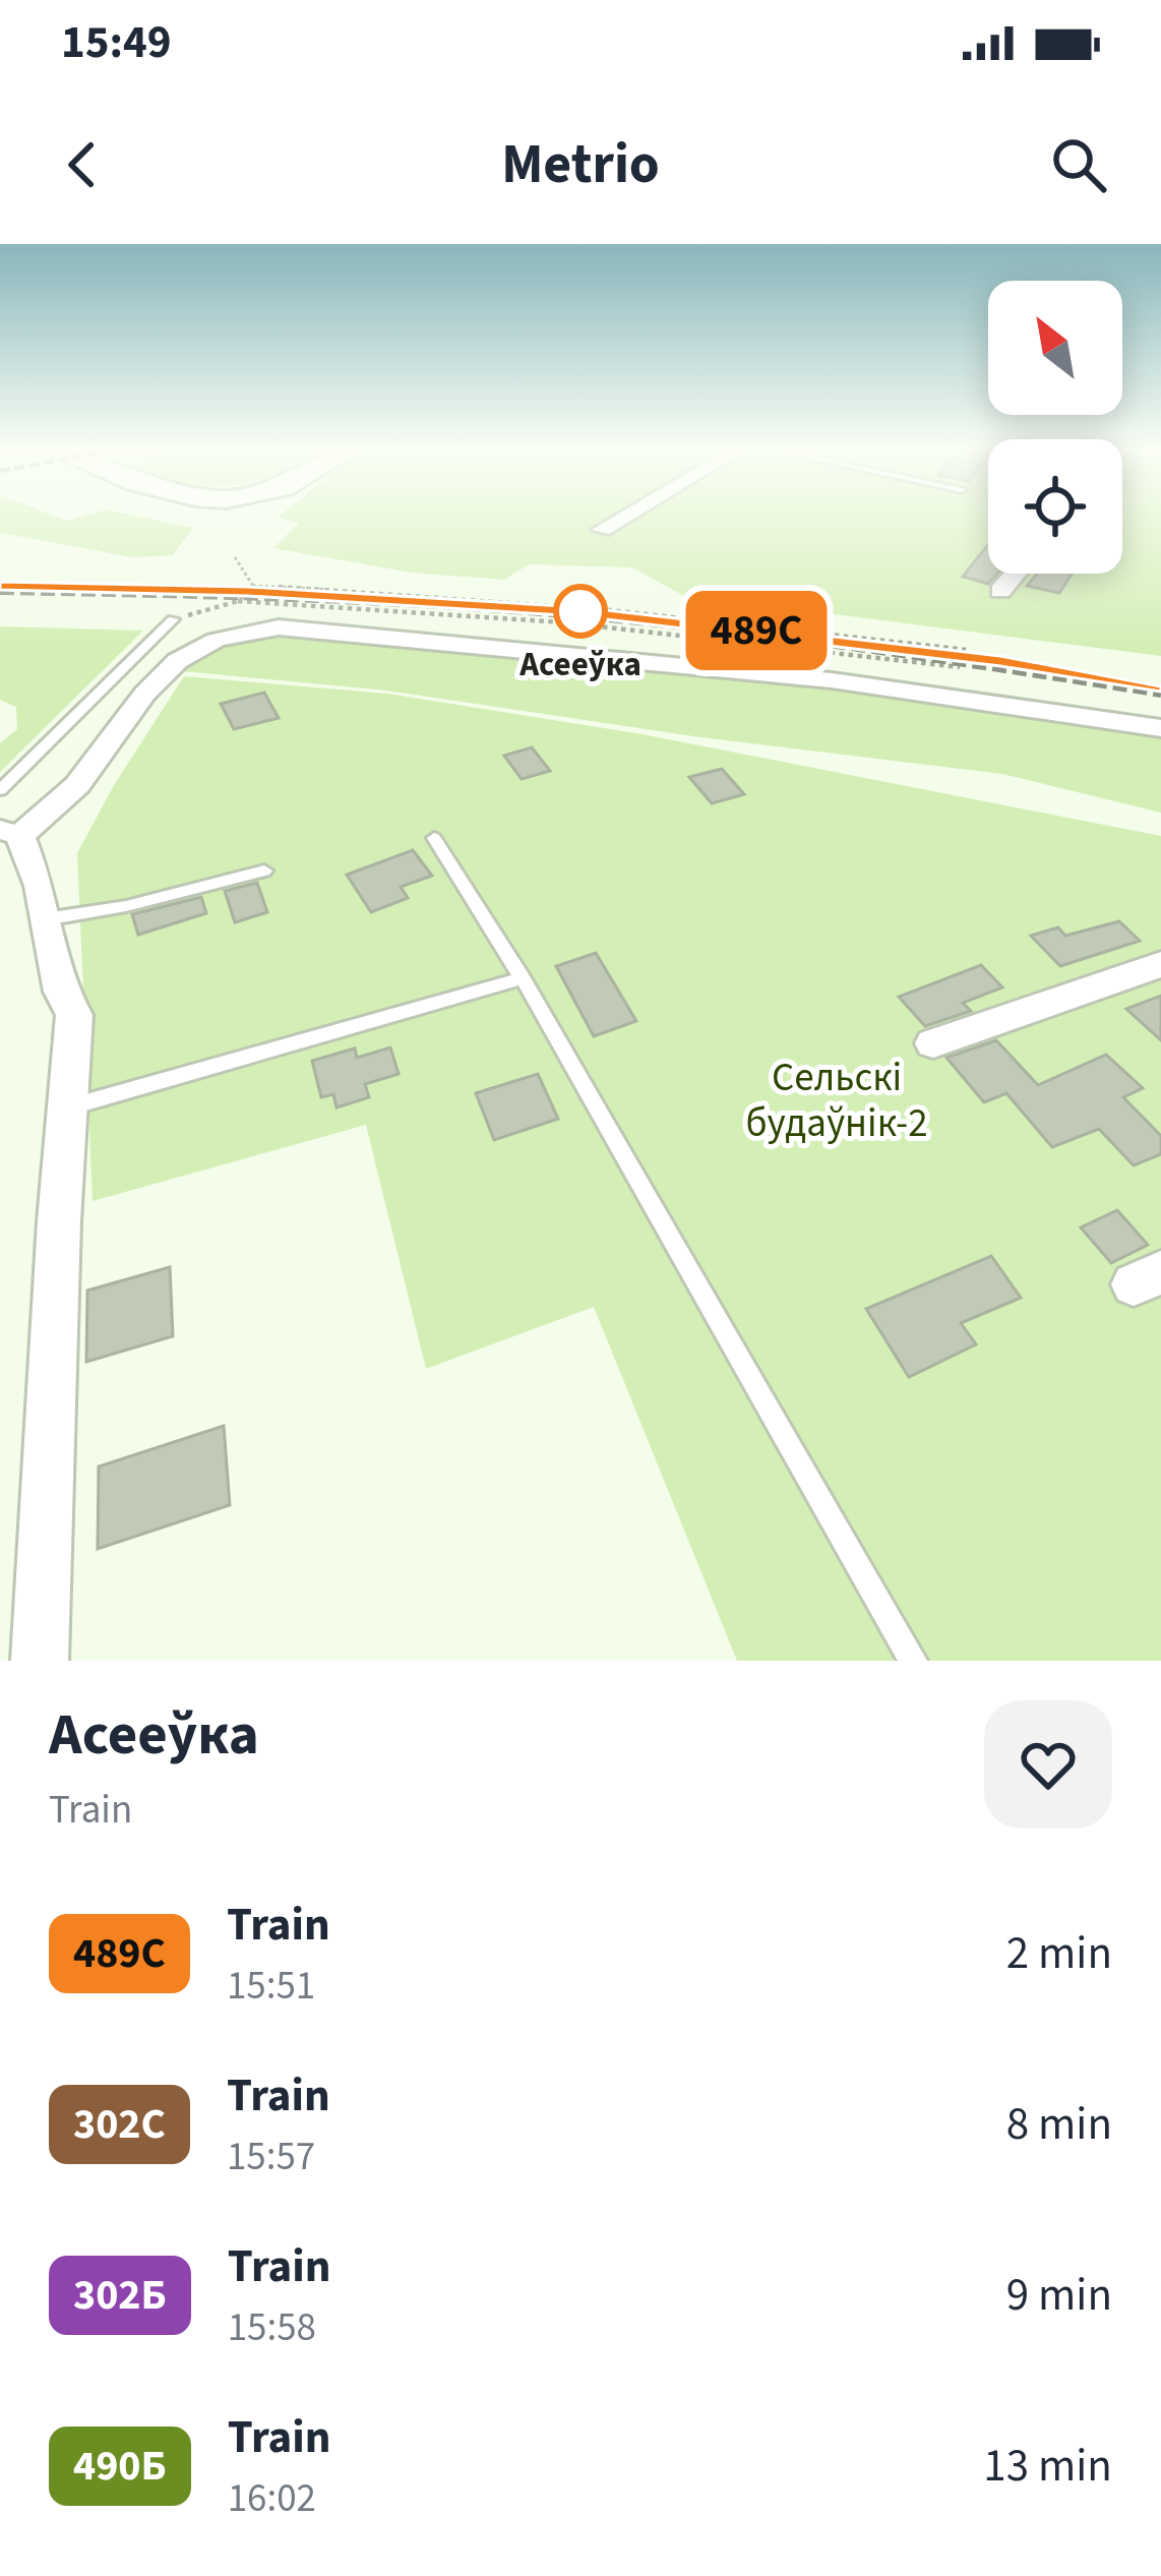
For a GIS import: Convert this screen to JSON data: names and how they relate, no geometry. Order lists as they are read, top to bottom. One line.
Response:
{"parks":["Сельскі будаўнік-2"],"places":["Асееўка"],"north":"top left","page":{"status":"15:49","header":"Metrio","on_map":"489С","heading":["Асееўка","Train"],"list":[{"mark":"489С","name":"Train","note":"15:51","value":"2 min"},{"mark":"302С","name":"Train","note":"15:57","value":"8 min"},{"mark":"302Б","name":"Train","note":"15:58","value":"9 min"},{"mark":"490Б","name":"Train","note":"16:02","value":"13 min"}]}}
